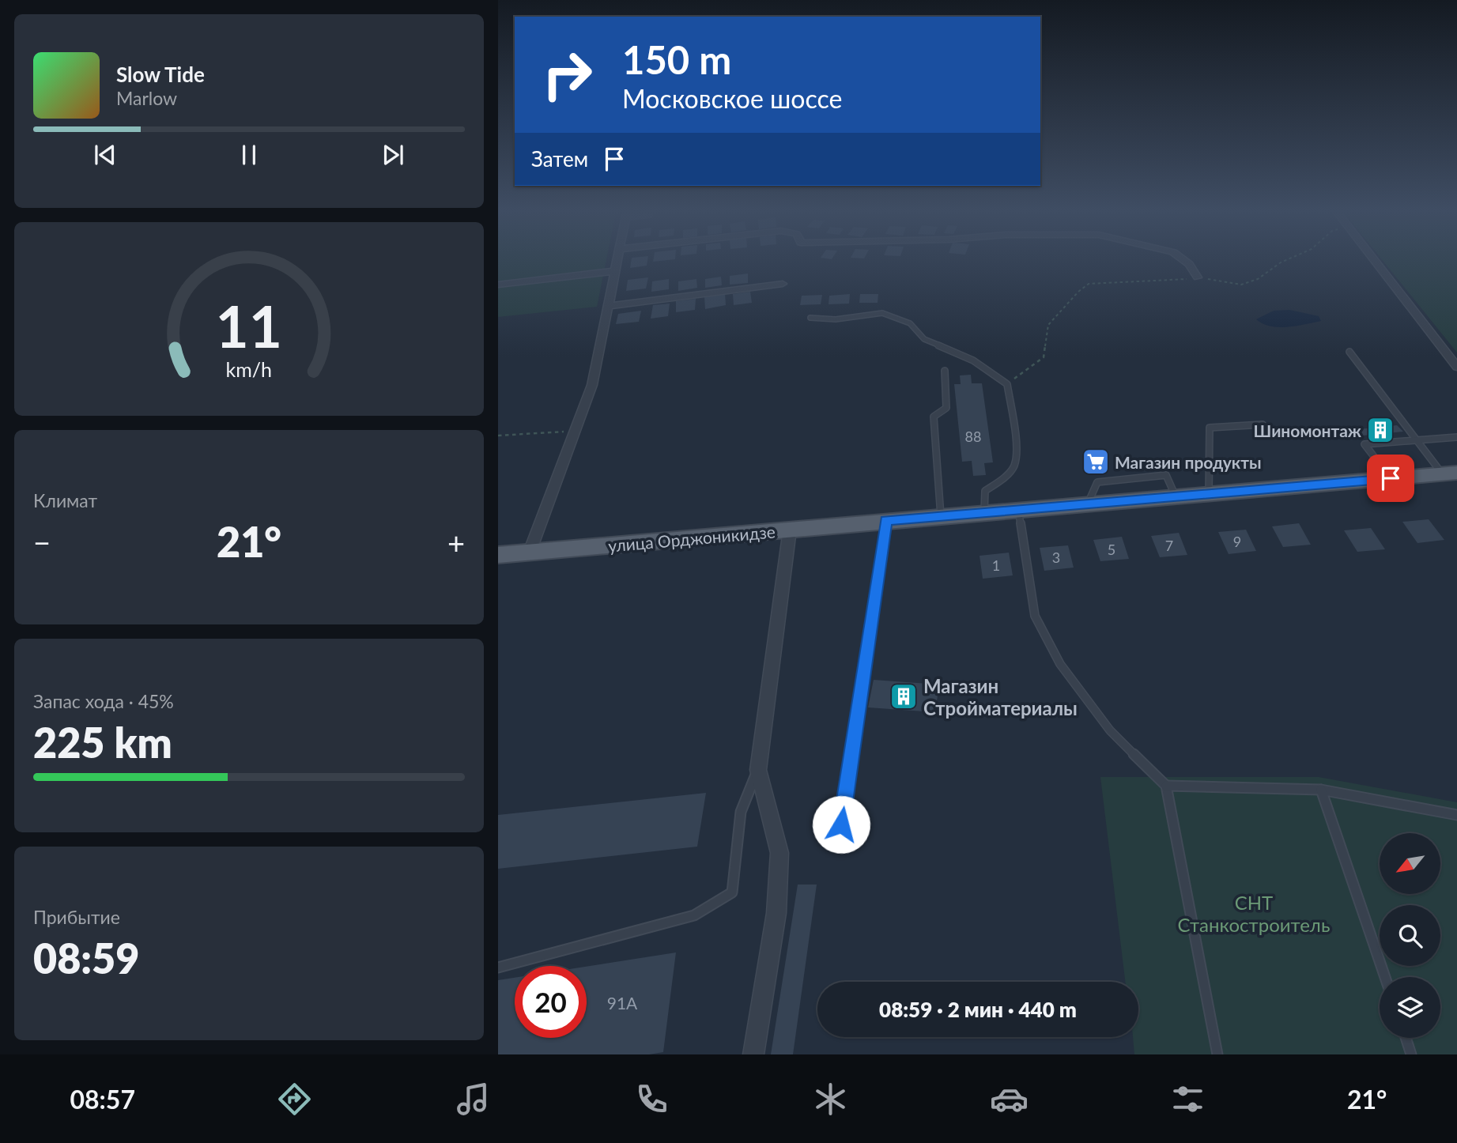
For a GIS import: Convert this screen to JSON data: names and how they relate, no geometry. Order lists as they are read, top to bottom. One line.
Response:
{"streets":{"main road":["улица Орджоникидзе"]},"parks":["СНТ Станкостроитель"],"places":{"building":["Шиномонтаж","Магазин Стройматериалы"],"supermarket":["Магазин продукты"]},"house_numbers":["88","9","7","5","3","1","91А"],"north":"bottom left","page":{"turn":["150 m","Московское шоссе"],"song":["Slow Tide","Marlow"],"then":"Затем","tile":["Климат",["Запас хода · 45%","225 km"],["Прибытие","08:59"]],"heat":["−","21°","+"],"limit":"20","trip":"08:59 · 2 мин · 440 m","tabs":["08:57","21°"],"gauge":["11","km/h"]}}
